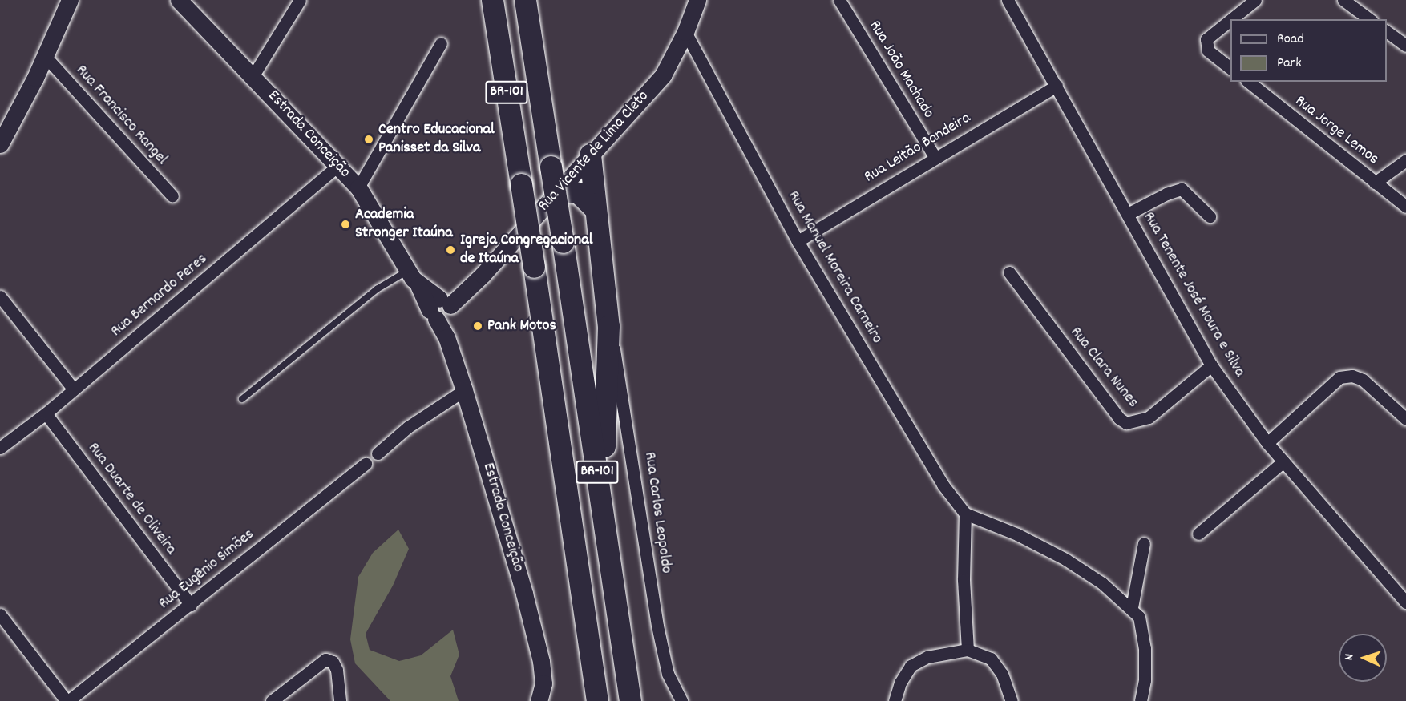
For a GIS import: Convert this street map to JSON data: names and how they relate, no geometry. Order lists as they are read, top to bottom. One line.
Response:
{"streets":{"highway":["BR-101"],"main road":["Estrada Conceição","Rua Vicente de Lima Cleto"],"street":["Rua João Machado","Rua Francisco Rangel","Rua Jorge Lemos","Rua Leitão Bandeira","Rua Manuel Moreira Carneiro","Rua Tenente José Moura e Silva","Rua Bernardo Peres","Rua Clara Nunes","Rua Duarte de Oliveira","Rua Carlos Leopoldo","Rua Eugênio Simões"]},"crossings":[["Rua João Machado","Rua Leitão Bandeira"],["Estrada Conceição","Rua Vicente de Lima Cleto"],["Estrada Conceição","Rua Bernardo Peres"],["Rua Leitão Bandeira","Rua Manuel Moreira Carneiro"],["Rua Leitão Bandeira","Rua Tenente José Moura e Silva"],["Rua Vicente de Lima Cleto","Rua Manuel Moreira Carneiro"],["Rua Tenente José Moura e Silva","Rua Clara Nunes"],["Rua Bernardo Peres","Rua Duarte de Oliveira"],["Rua Duarte de Oliveira","Rua Eugênio Simões"]],"places":["Centro Educacional Panisset da Silva","Academia Stronger Itaúna","Igreja Congregacional de Itaúna","Pank Motos"],"legend":["Road","Park"],"north":"left"}
